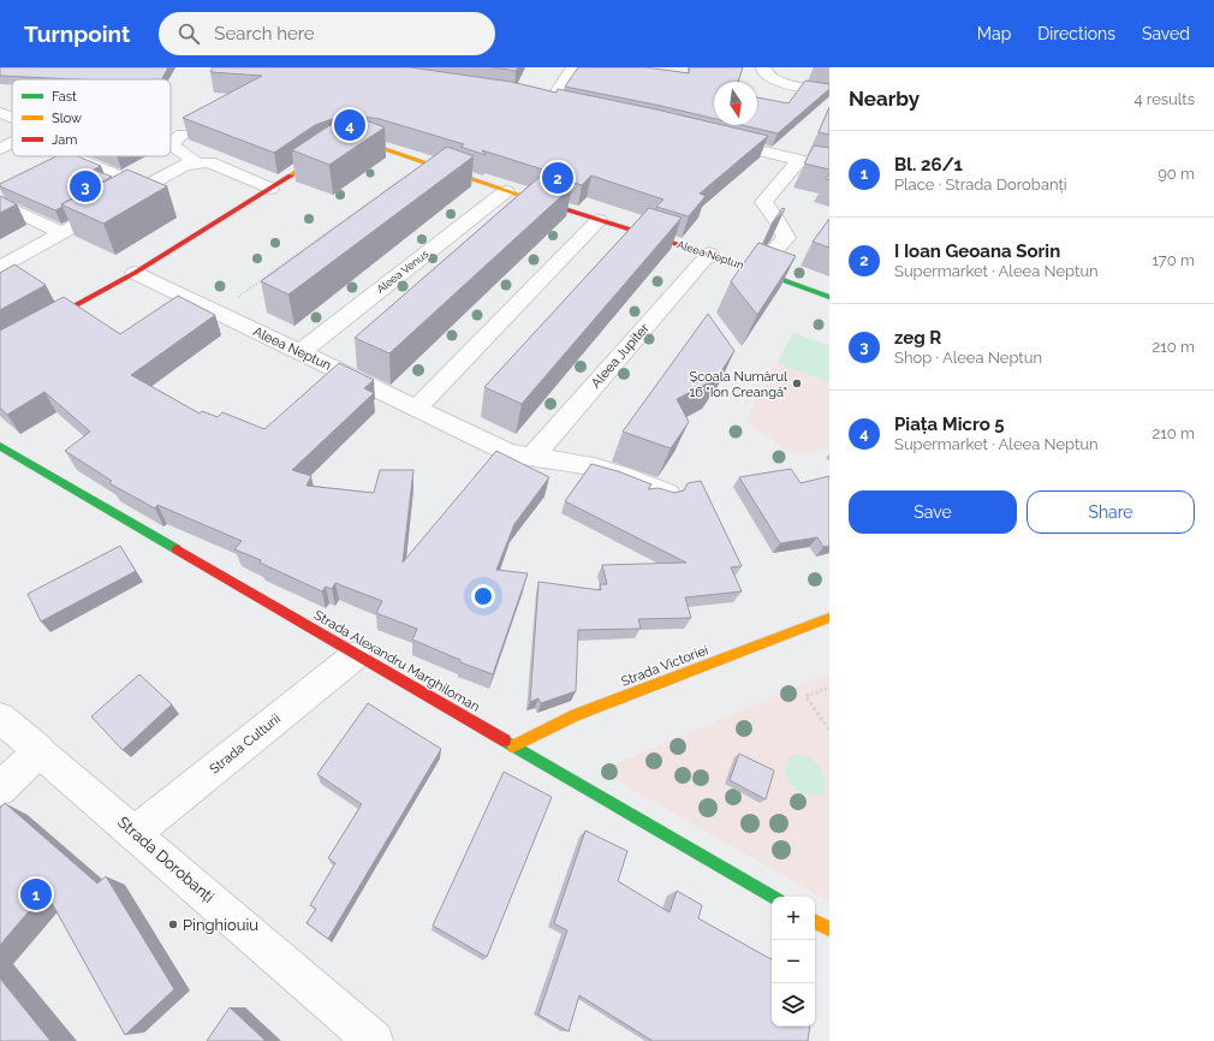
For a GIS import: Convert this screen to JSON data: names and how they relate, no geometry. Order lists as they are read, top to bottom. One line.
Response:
{"streets":{"street":["Aleea Neptun","Aleea Venus","Aleea Jupiter","Strada Alexandru Marghiloman","Strada Victoriei","Strada Culturii","Strada Dorobanți"]},"crossings":[["Aleea Neptun","Aleea Venus"],["Aleea Neptun","Aleea Jupiter"],["Strada Alexandru Marghiloman","Strada Victoriei"],["Strada Alexandru Marghiloman","Strada Culturii"],["Strada Culturii","Strada Dorobanți"]],"places":["Școala Numărul 16 \"Ion Creangă\"","Pinghiouiu"],"legend":["Fast","Slow","Jam"],"north":"bottom","page":{"header":"Turnpoint","search":"Search here","nav":["Map","Directions","Saved"],"heading":["Nearby","4 results"],"pins":["4","2","3","1"],"list":[{"mark":"1","name":"Bl. 26/1","note":"Place · Strada Dorobanți","value":"90 m"},{"mark":"2","name":"I Ioan Geoana Sorin","note":"Supermarket · Aleea Neptun","value":"170 m"},{"mark":"3","name":"zeg R","note":"Shop · Aleea Neptun","value":"210 m"},{"mark":"4","name":"Piața Micro 5","note":"Supermarket · Aleea Neptun","value":"210 m"}],"buttons":["Save","Share"],"map_buttons":["+","−"]}}
